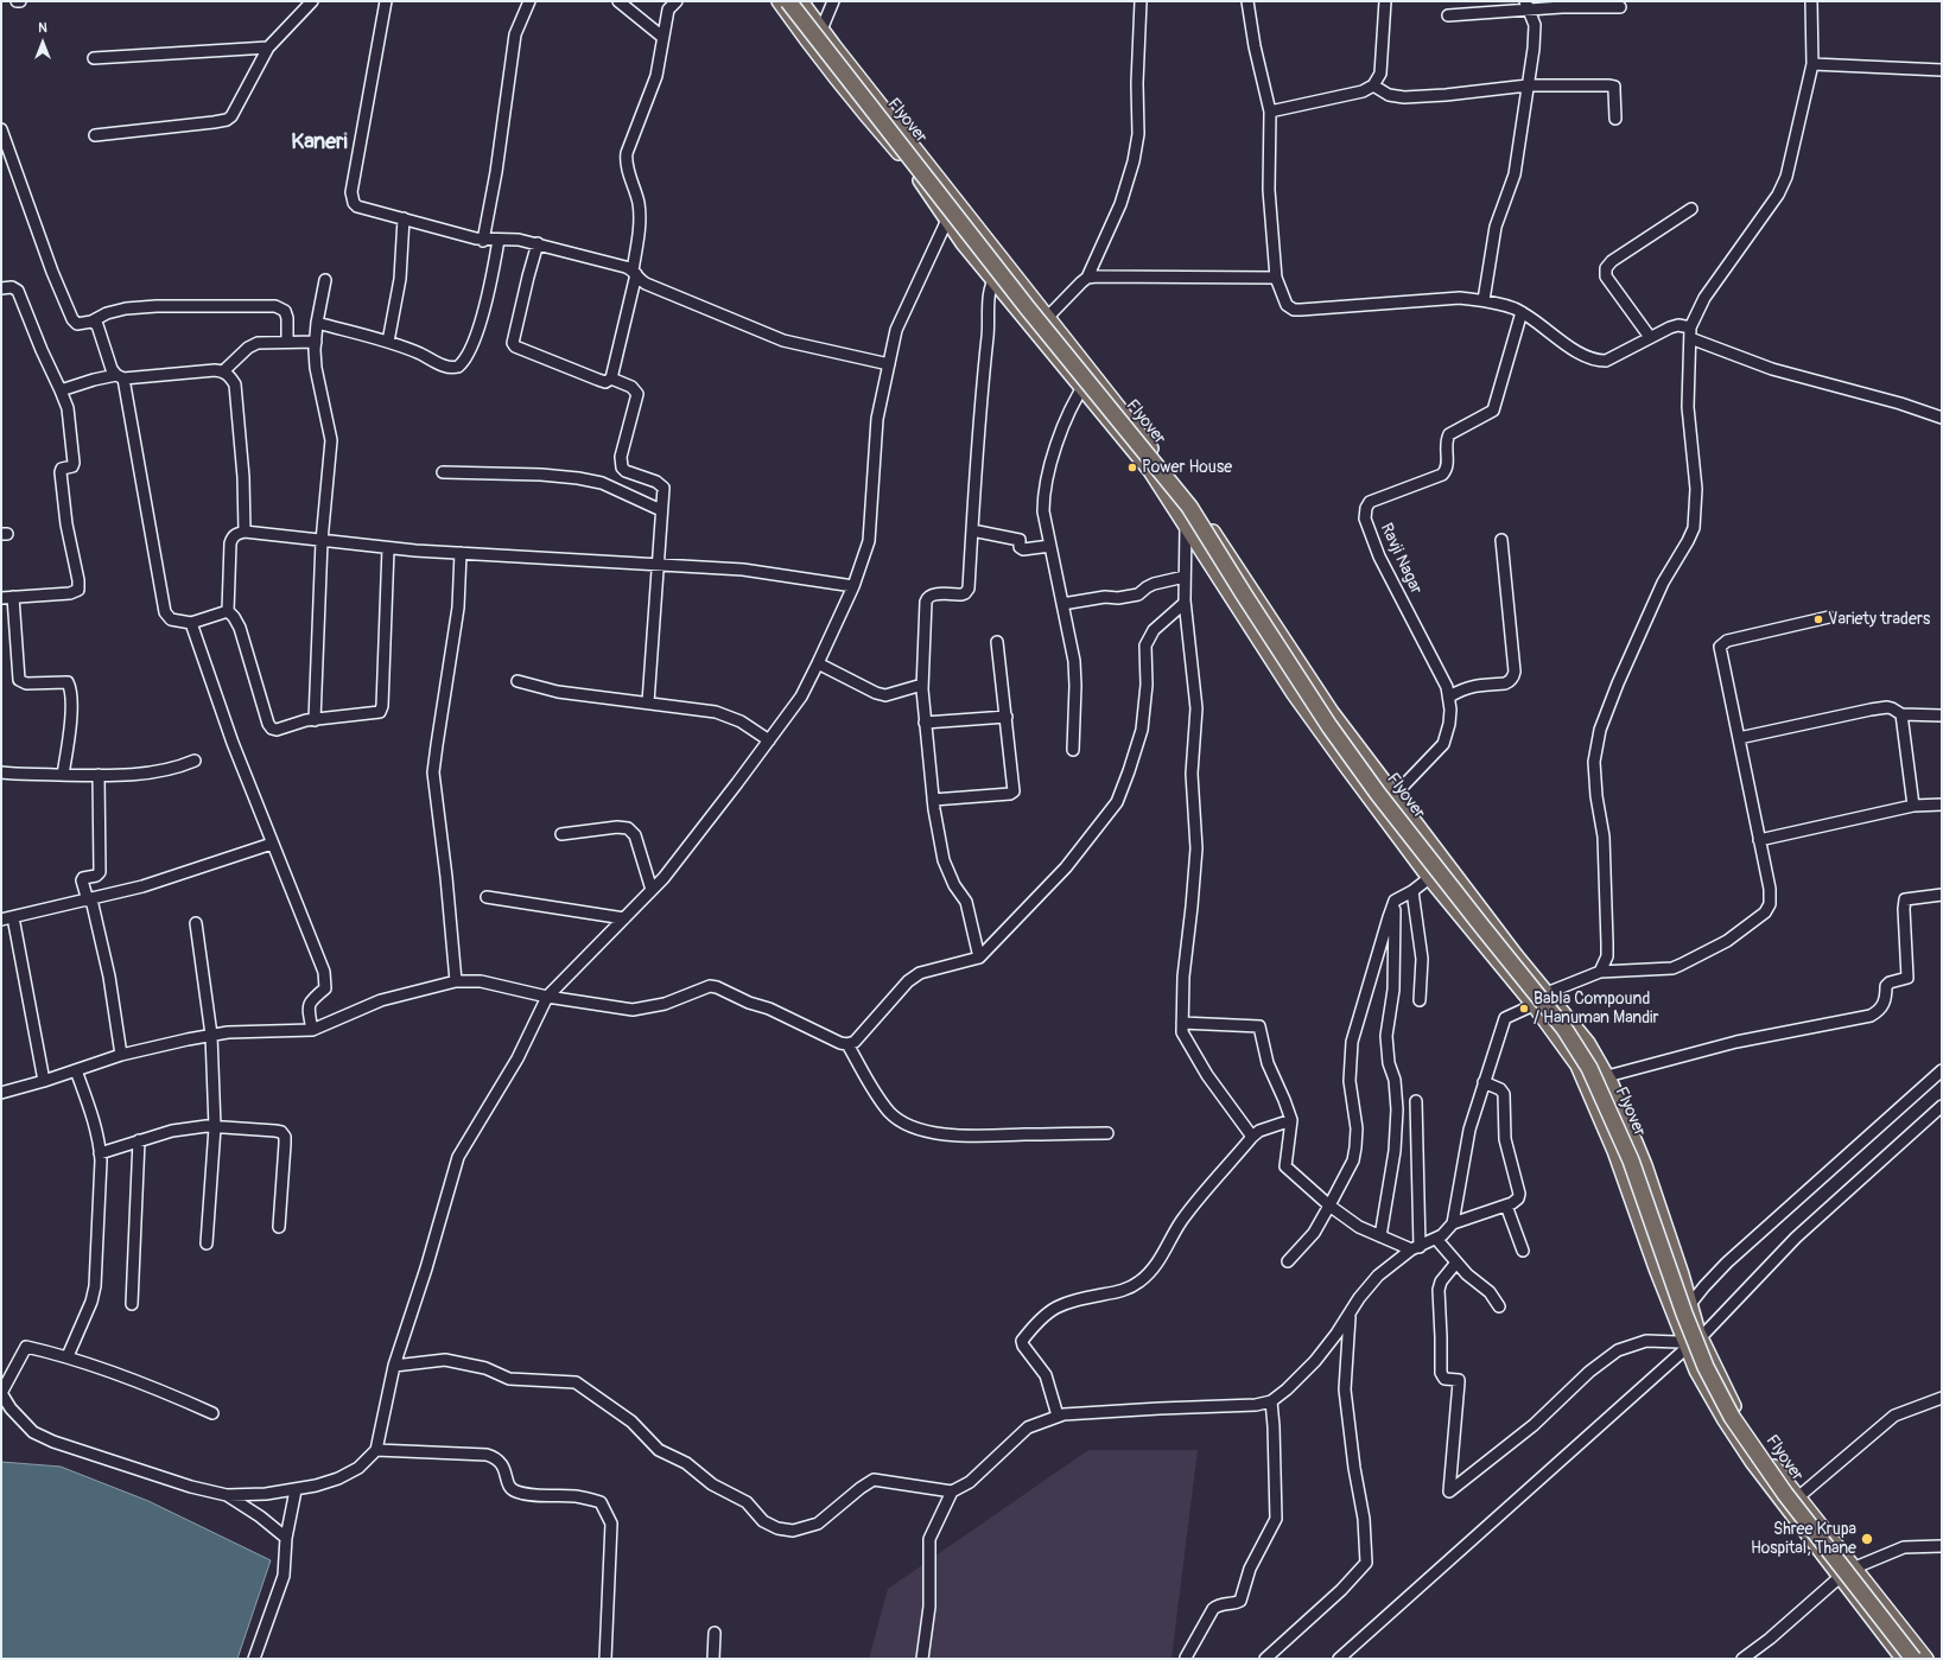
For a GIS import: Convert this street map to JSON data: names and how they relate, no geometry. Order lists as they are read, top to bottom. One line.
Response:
{"streets":{"highway":["Flyover"],"street":["Ravji Nagar"]},"districts":["Kaneri"],"places":["Power House","Variety traders","Babla Compound / Hanuman Mandir","Shree Krupa Hospital, Thane"],"north":"top"}
